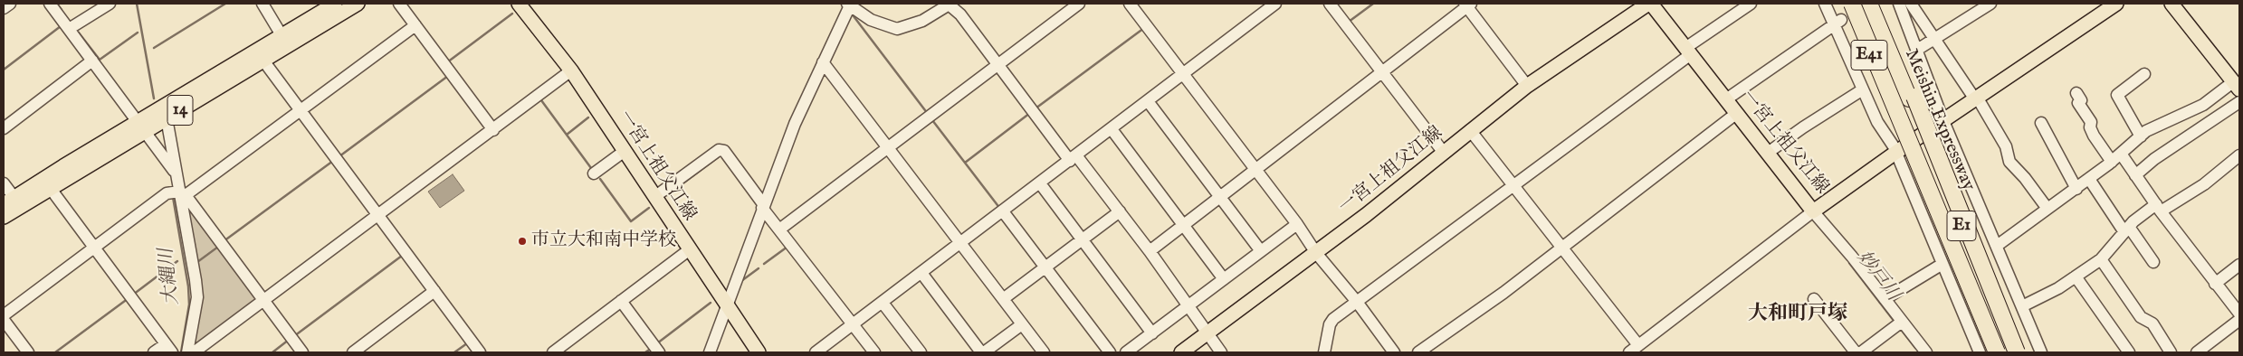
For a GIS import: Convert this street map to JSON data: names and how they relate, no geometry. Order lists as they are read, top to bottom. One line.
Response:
{"streets":{"highway":["E41","Meishin Expressway","E1"],"main road":["14","一宮上祖父江線"]},"districts":["大和町戸塚"],"water":["大縄川","妙戸川"],"places":["市立大和南中学校"]}
